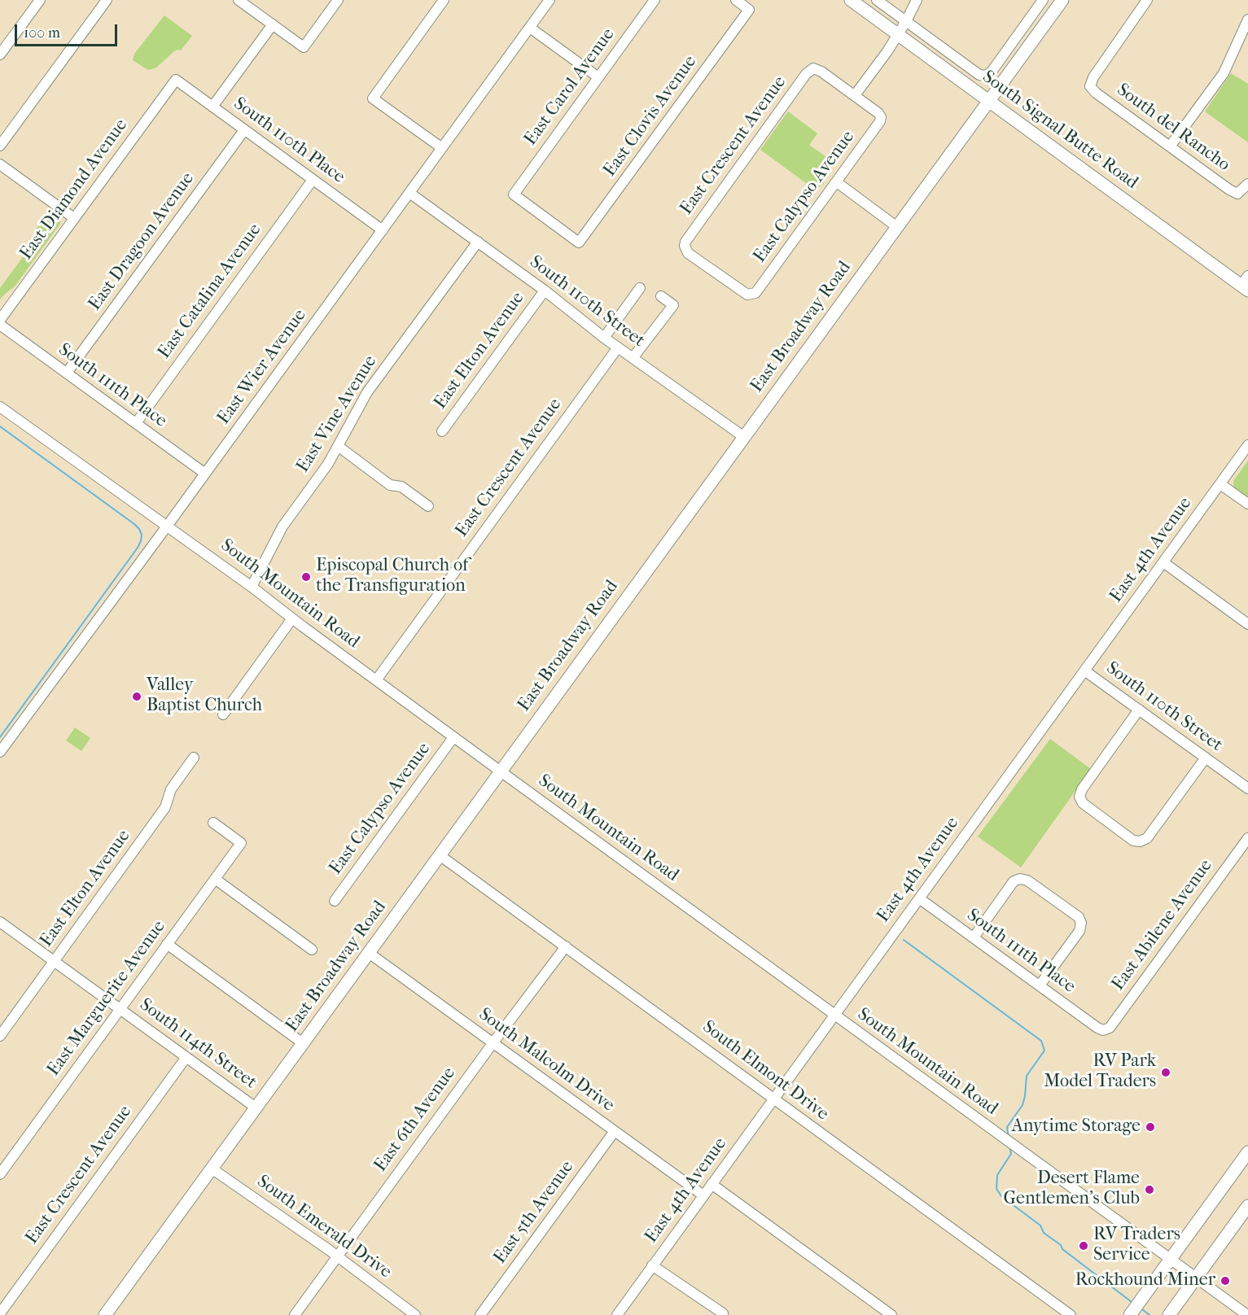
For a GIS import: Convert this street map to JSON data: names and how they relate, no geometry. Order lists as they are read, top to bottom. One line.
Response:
{"streets":{"main road":["South Signal Butte Road","East Broadway Road"],"street":["East Carol Avenue","East Clovis Avenue","South del Rancho","South 110th Place","East Crescent Avenue","East Diamond Avenue","East Calypso Avenue","East Dragoon Avenue","East Catalina Avenue","South 110th Street","East Elton Avenue","East Wier Avenue","South 111th Place","East Vine Avenue","East 4th Avenue","South Mountain Road","East Abilene Avenue","East Marguerite Avenue","South 114th Street","South Malcolm Drive","South Elmont Drive","East 6th Avenue","East 5th Avenue","South Emerald Drive"]},"crossings":[["East Carol Avenue","East Clovis Avenue"],["South Signal Butte Road","East Broadway Road"],["South 110th Place","East Diamond Avenue"],["South 110th Place","East Dragoon Avenue"],["South 110th Place","East Catalina Avenue"],["South 110th Place","East Wier Avenue"],["East Crescent Avenue","East Calypso Avenue"],["East Crescent Avenue","South 110th Street"],["East Crescent Avenue","South Mountain Road"],["East Crescent Avenue","South 114th Street"],["East Calypso Avenue","South Mountain Road"],["East Dragoon Avenue","South 111th Place"],["East Catalina Avenue","South 111th Place"],["South 110th Street","East Broadway Road"],["South 110th Street","East Elton Avenue"],["South 110th Street","East Wier Avenue"],["South 110th Street","East Vine Avenue"],["South 110th Street","East 4th Avenue"],["East Broadway Road","South Mountain Road"],["East Broadway Road","South 114th Street"],["East Broadway Road","South Malcolm Drive"],["East Broadway Road","South Elmont Drive"],["East Broadway Road","South Emerald Drive"],["East Elton Avenue","South 114th Street"],["East Wier Avenue","South 111th Place"],["East Wier Avenue","South Mountain Road"],["South 111th Place","East 4th Avenue"],["South 111th Place","East Abilene Avenue"],["East Vine Avenue","South Mountain Road"],["East 4th Avenue","South Mountain Road"],["East 4th Avenue","South Malcolm Drive"],["East 4th Avenue","South Elmont Drive"],["East Marguerite Avenue","South 114th Street"],["South Malcolm Drive","East 6th Avenue"],["South Malcolm Drive","East 5th Avenue"],["South Elmont Drive","East 6th Avenue"],["East 6th Avenue","South Emerald Drive"]],"places":["Episcopal Church of the Transfiguration","Valley Baptist Church","RV Park Model Traders","Anytime Storage","Desert Flame Gentlemen's Club","RV Traders Service","Rockhound Miner"],"scale_bar":"100 m"}
